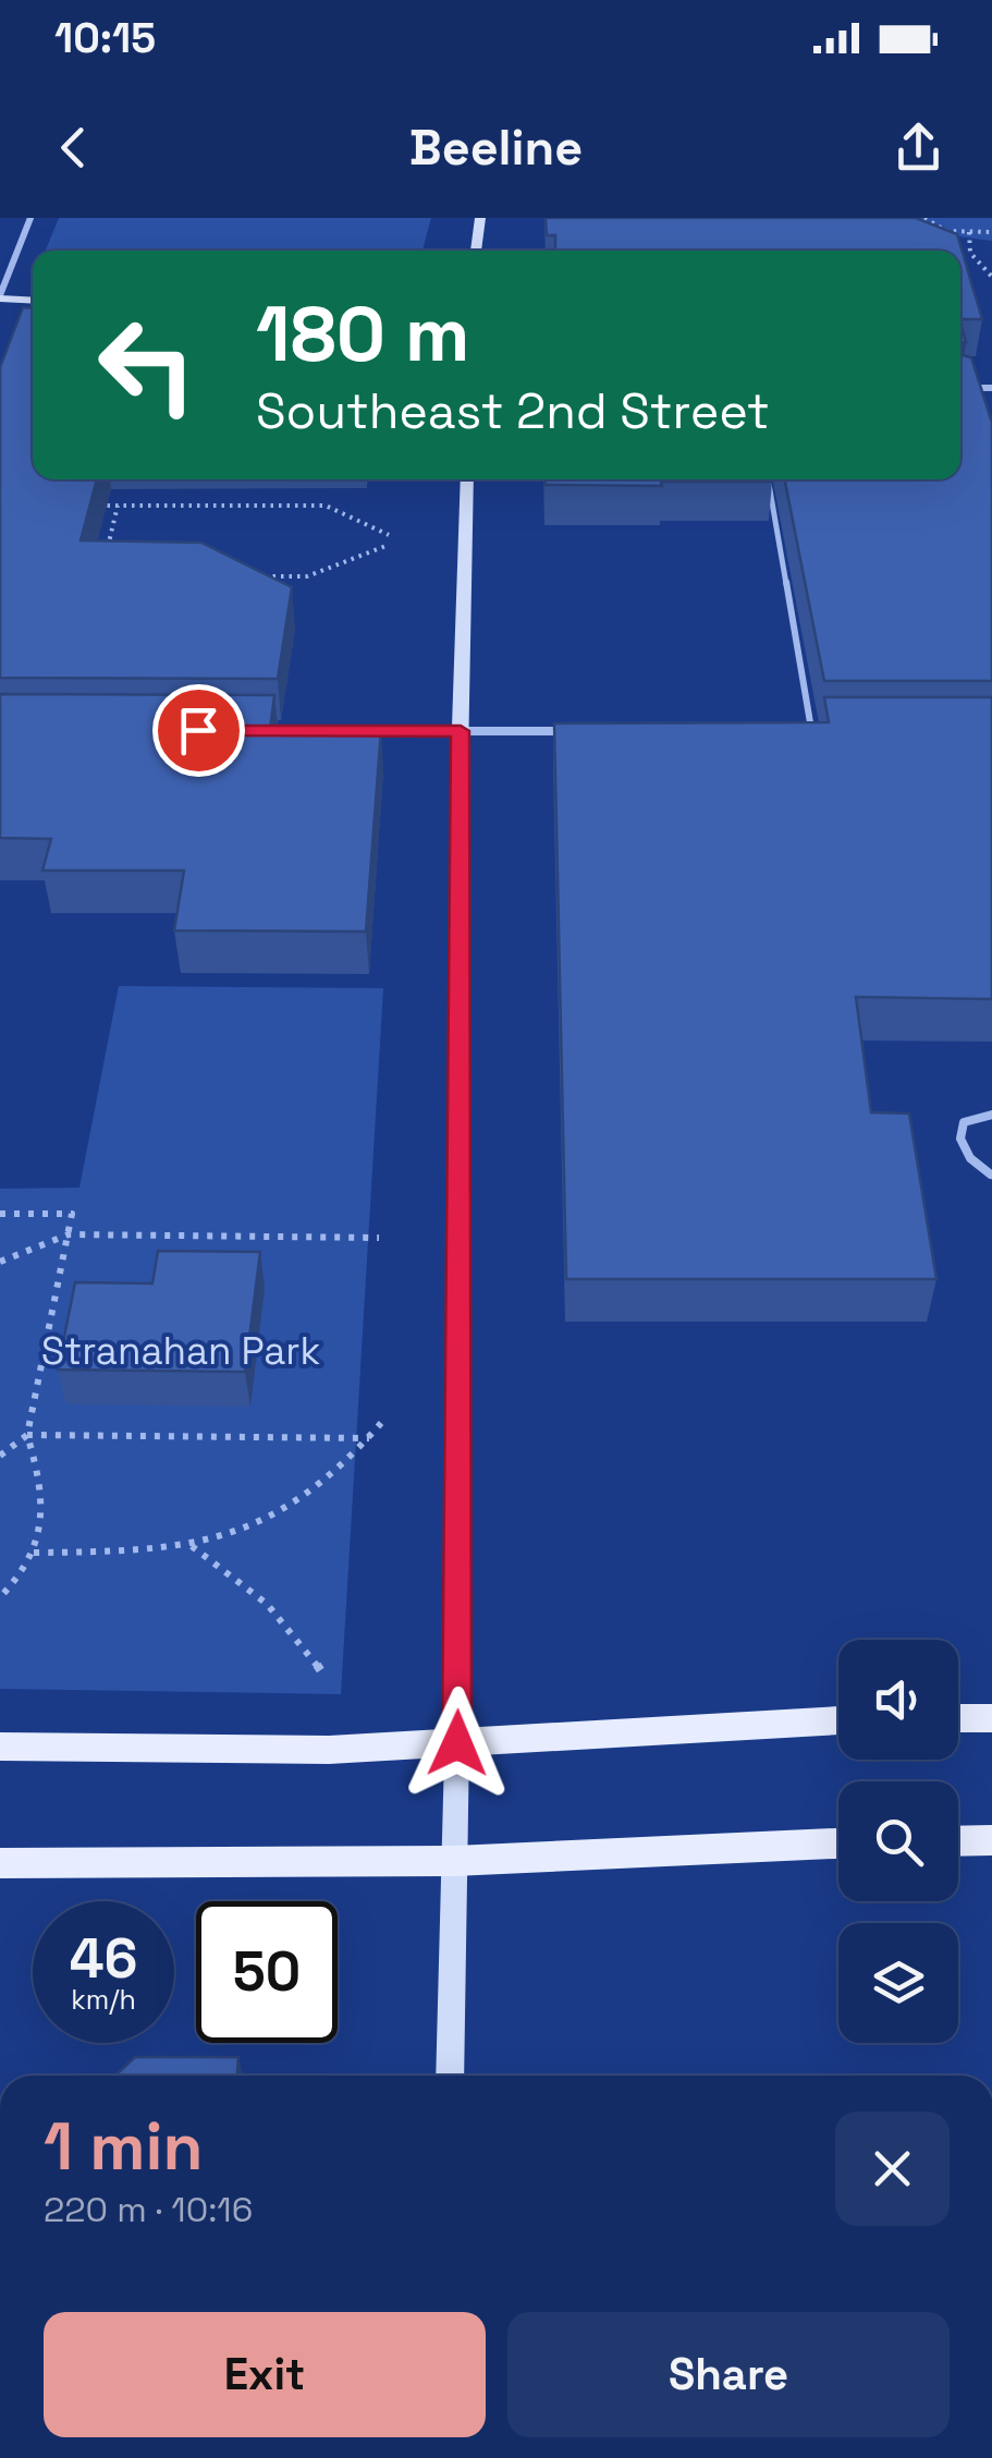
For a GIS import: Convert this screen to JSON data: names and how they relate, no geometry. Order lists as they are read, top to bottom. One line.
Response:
{"parks":["Stranahan Park"],"page":{"status":"10:15","header":"Beeline","turn":["180 m","Southeast 2nd Street"],"speed":"46 km/h","limit":"50","heading":["1 min","220 m · 10:16"],"buttons":["Exit","Share"]}}
